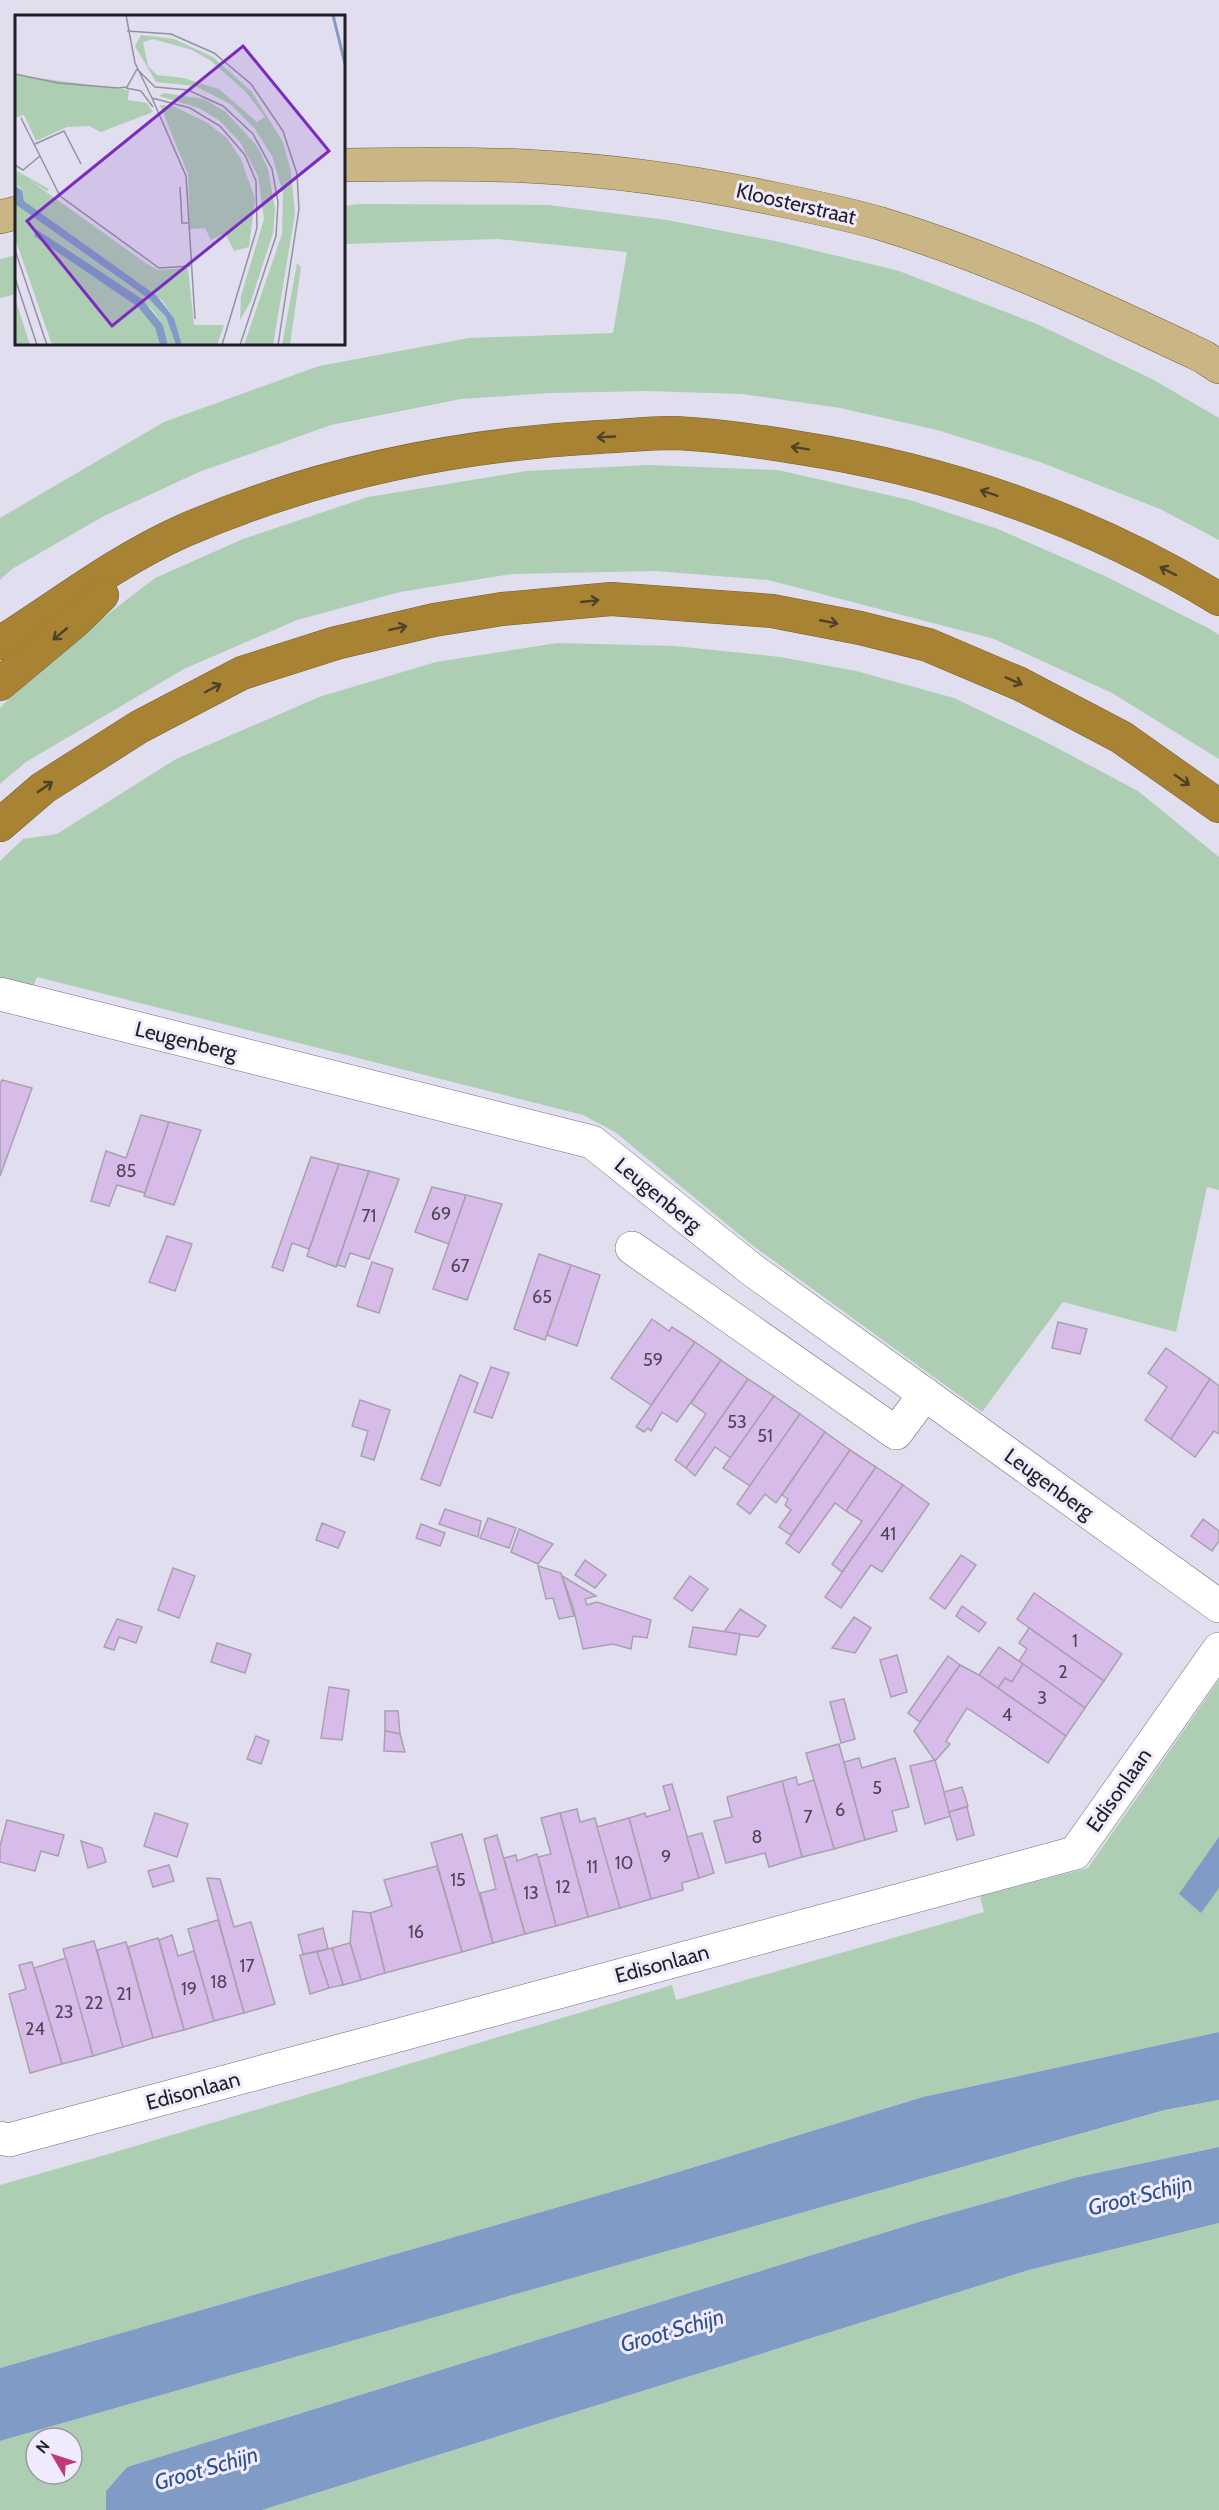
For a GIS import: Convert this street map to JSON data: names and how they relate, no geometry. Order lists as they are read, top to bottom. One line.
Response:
{"streets":{"main road":["Kloosterstraat"],"street":["Leugenberg","Edisonlaan"]},"water":["Groot Schijn"],"house_numbers":["85","69","71","67","65","59","53","51","41","1","2","3","4","5","6","7","8","9","10","11","15","12","13","16","17","18","19","21","22","23","24"],"north":"top left"}
